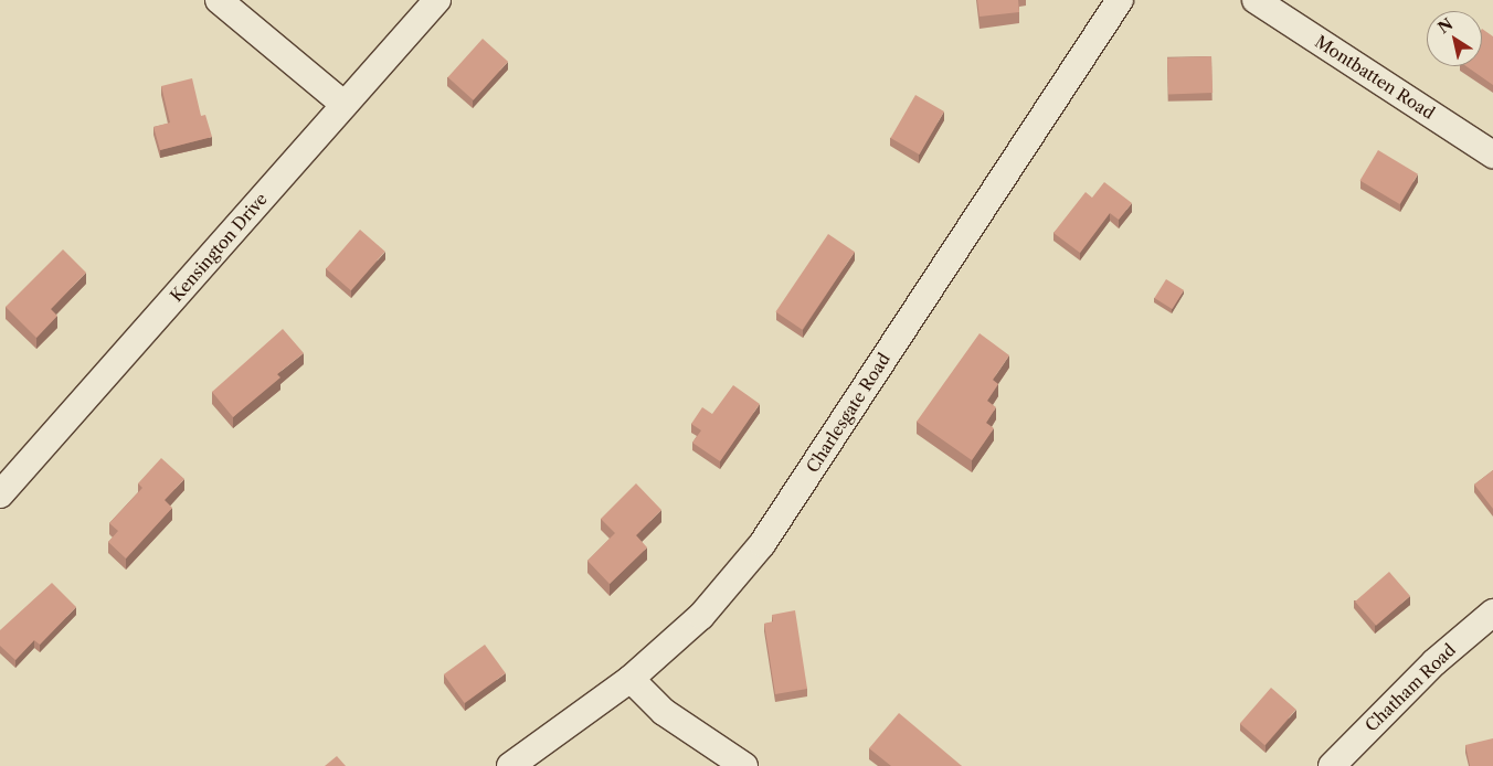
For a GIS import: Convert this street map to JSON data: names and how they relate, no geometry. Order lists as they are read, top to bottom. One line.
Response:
{"streets":{"street":["Montbatten Road","Kensington Drive","Charlesgate Road","Chatham Road"]},"north":"top left"}
